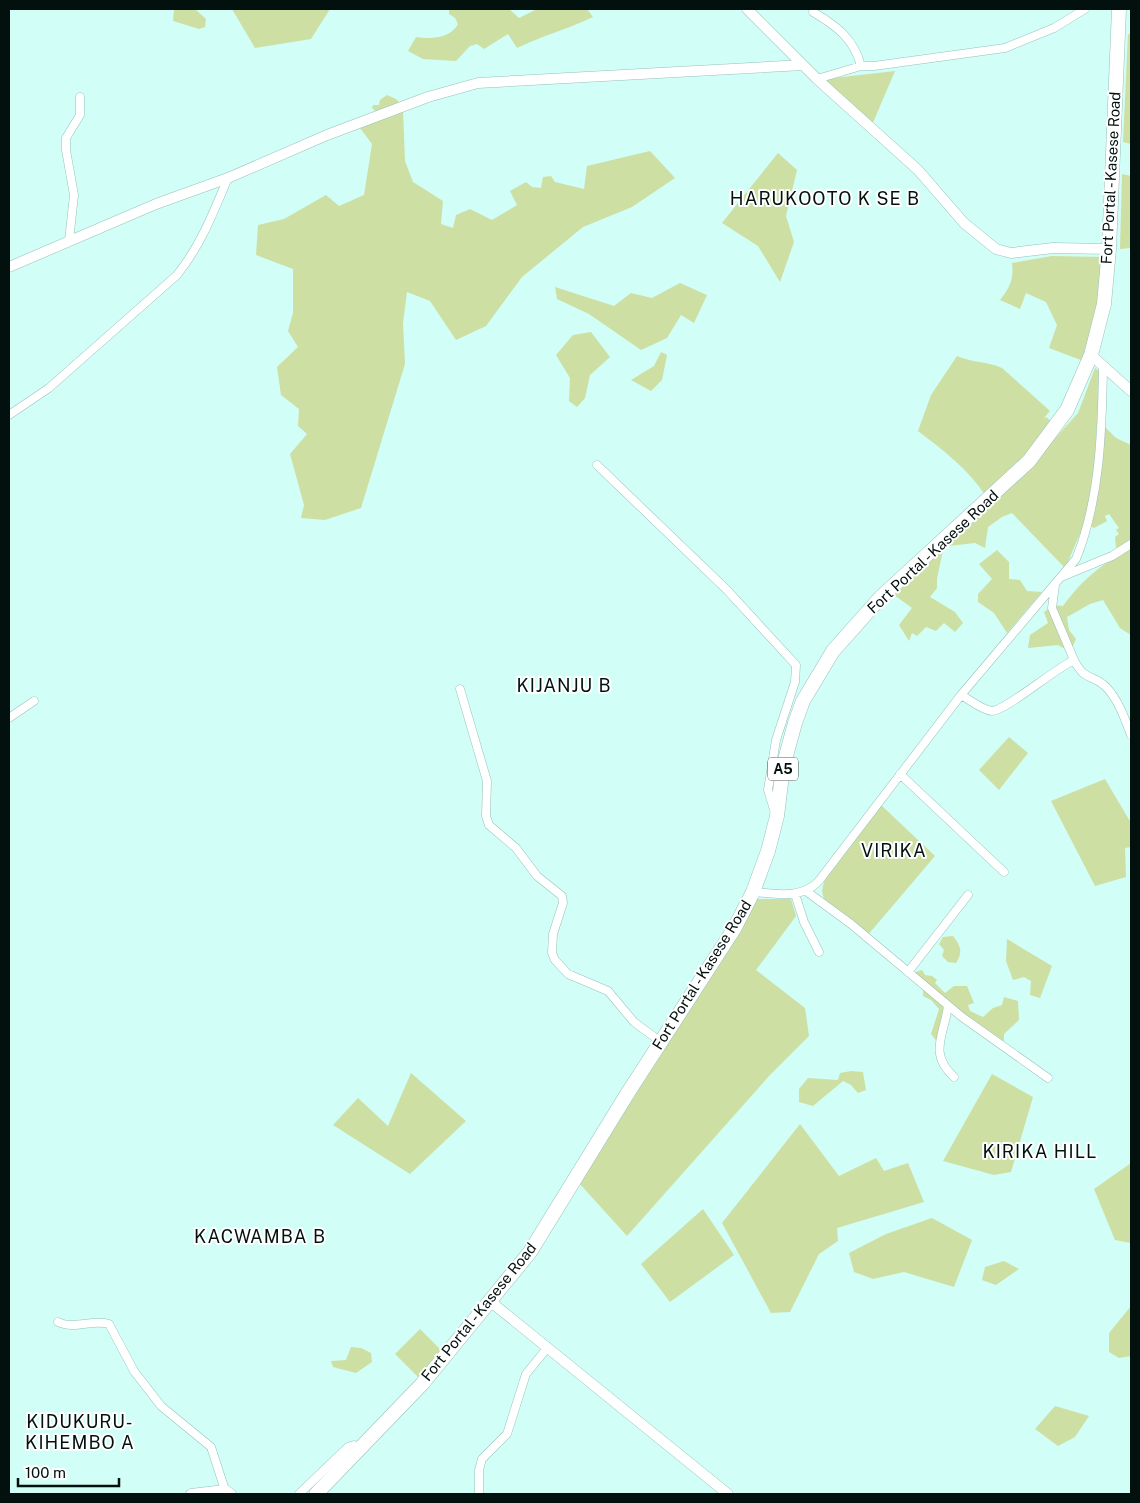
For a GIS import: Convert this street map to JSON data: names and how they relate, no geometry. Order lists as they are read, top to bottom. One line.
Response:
{"streets":{"highway":["Fort Portal - Kasese Road","A5"]},"districts":["HARUKOOTO K SE B","KIJANJU B","VIRIKA","KIRIKA HILL","KACWAMBA B","KIDUKURU- KIHEMBO A"],"scale_bar":"100 m"}
